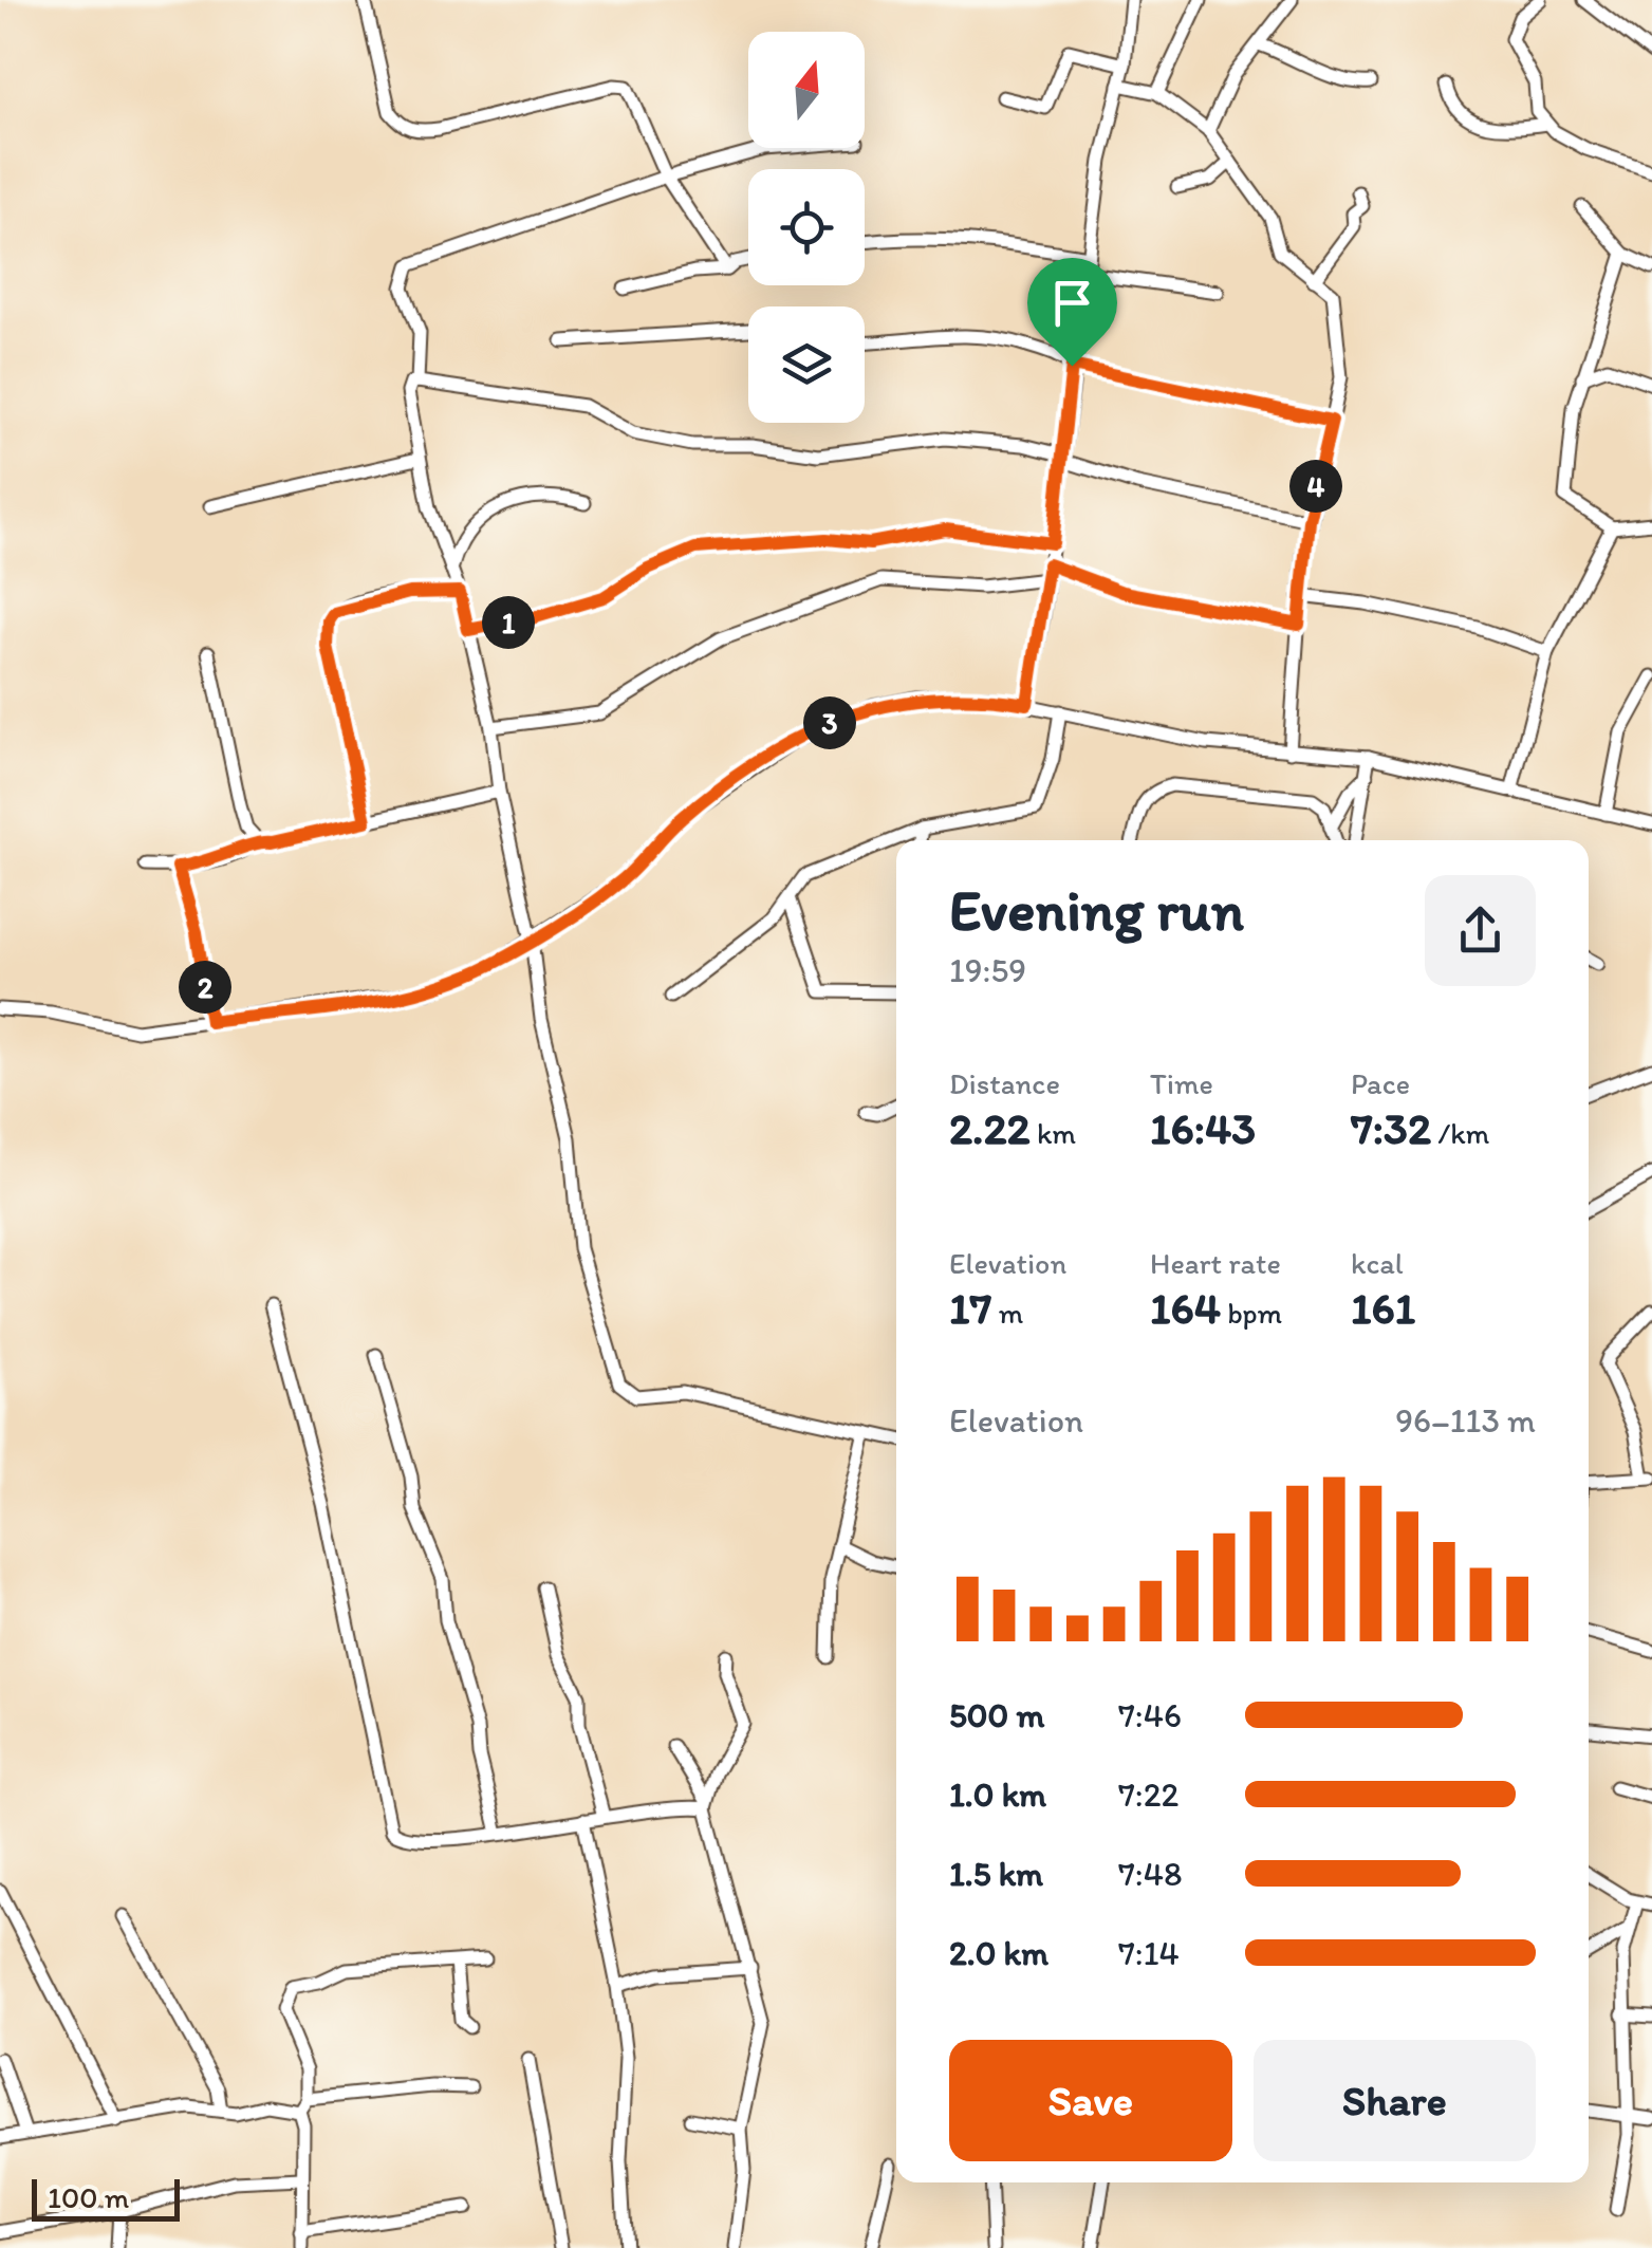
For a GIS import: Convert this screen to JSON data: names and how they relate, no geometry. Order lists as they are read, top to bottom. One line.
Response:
{"scale_bar":"100 m","north":"top","page":{"pins":["4","1","3","2"],"heading":["Evening run","19:59"],"stats":[["Distance","2.22 km"],["Time","16:43"],["Pace","7:32 /km"],["Elevation","17 m"],["Heart rate","164 bpm"],["kcal","161"]],"chart":["Elevation","96–113 m"],"list":[{"name":"500 m","note":"7:46"},{"name":"1.0 km","note":"7:22"},{"name":"1.5 km","note":"7:48"},{"name":"2.0 km","note":"7:14"}],"buttons":["Save","Share"],"scale":"100 m"}}
